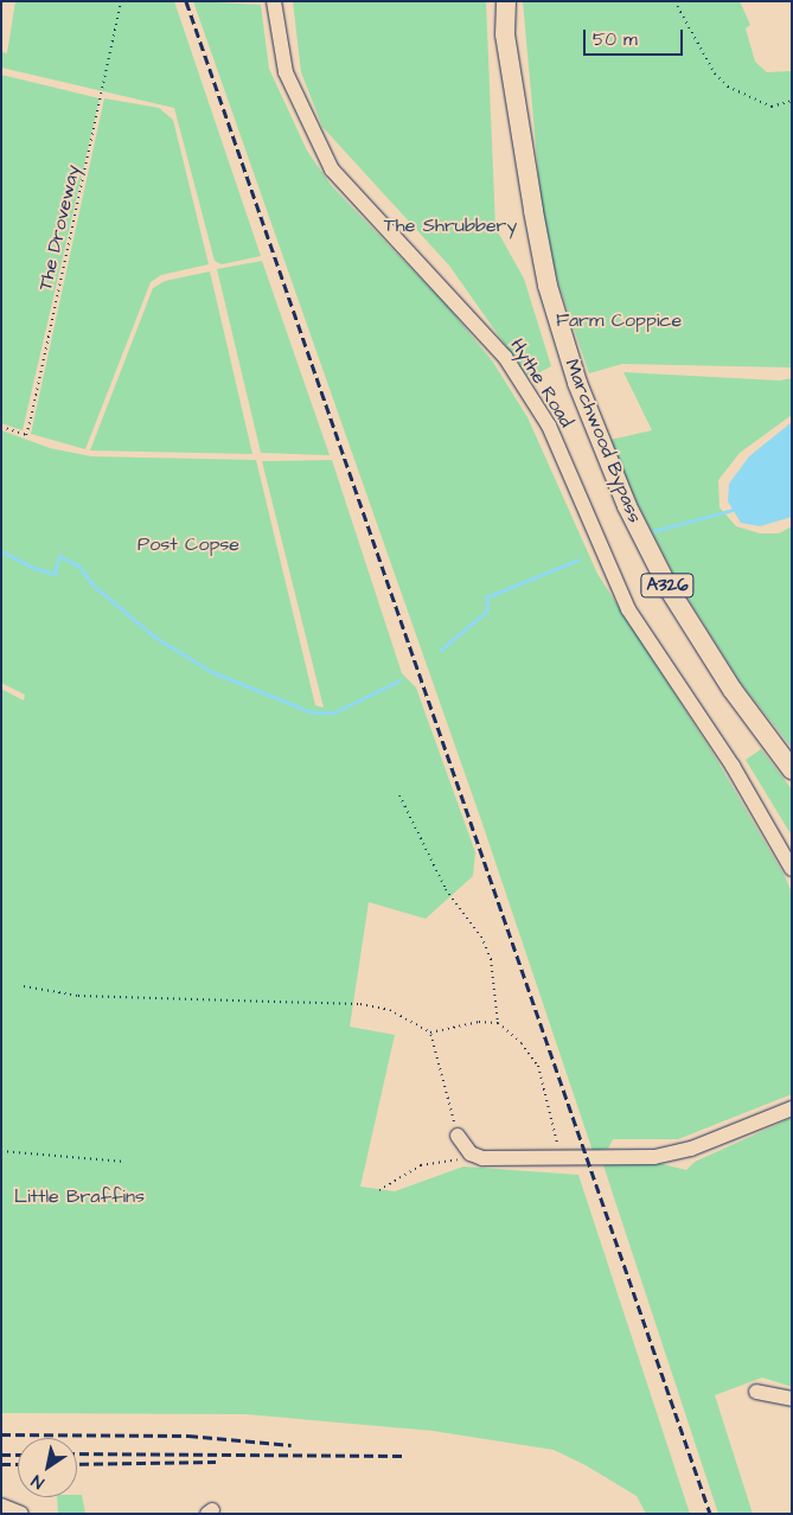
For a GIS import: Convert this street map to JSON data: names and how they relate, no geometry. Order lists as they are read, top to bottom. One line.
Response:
{"streets":{"main road":["Marchwood Bypass","A326"],"street":["Hythe Road"],"path":["The Droveway"]},"parks":["The Shrubbery","Farm Coppice","Post Copse","Little Braffins"],"scale_bar":"50 m","north":"bottom left"}
